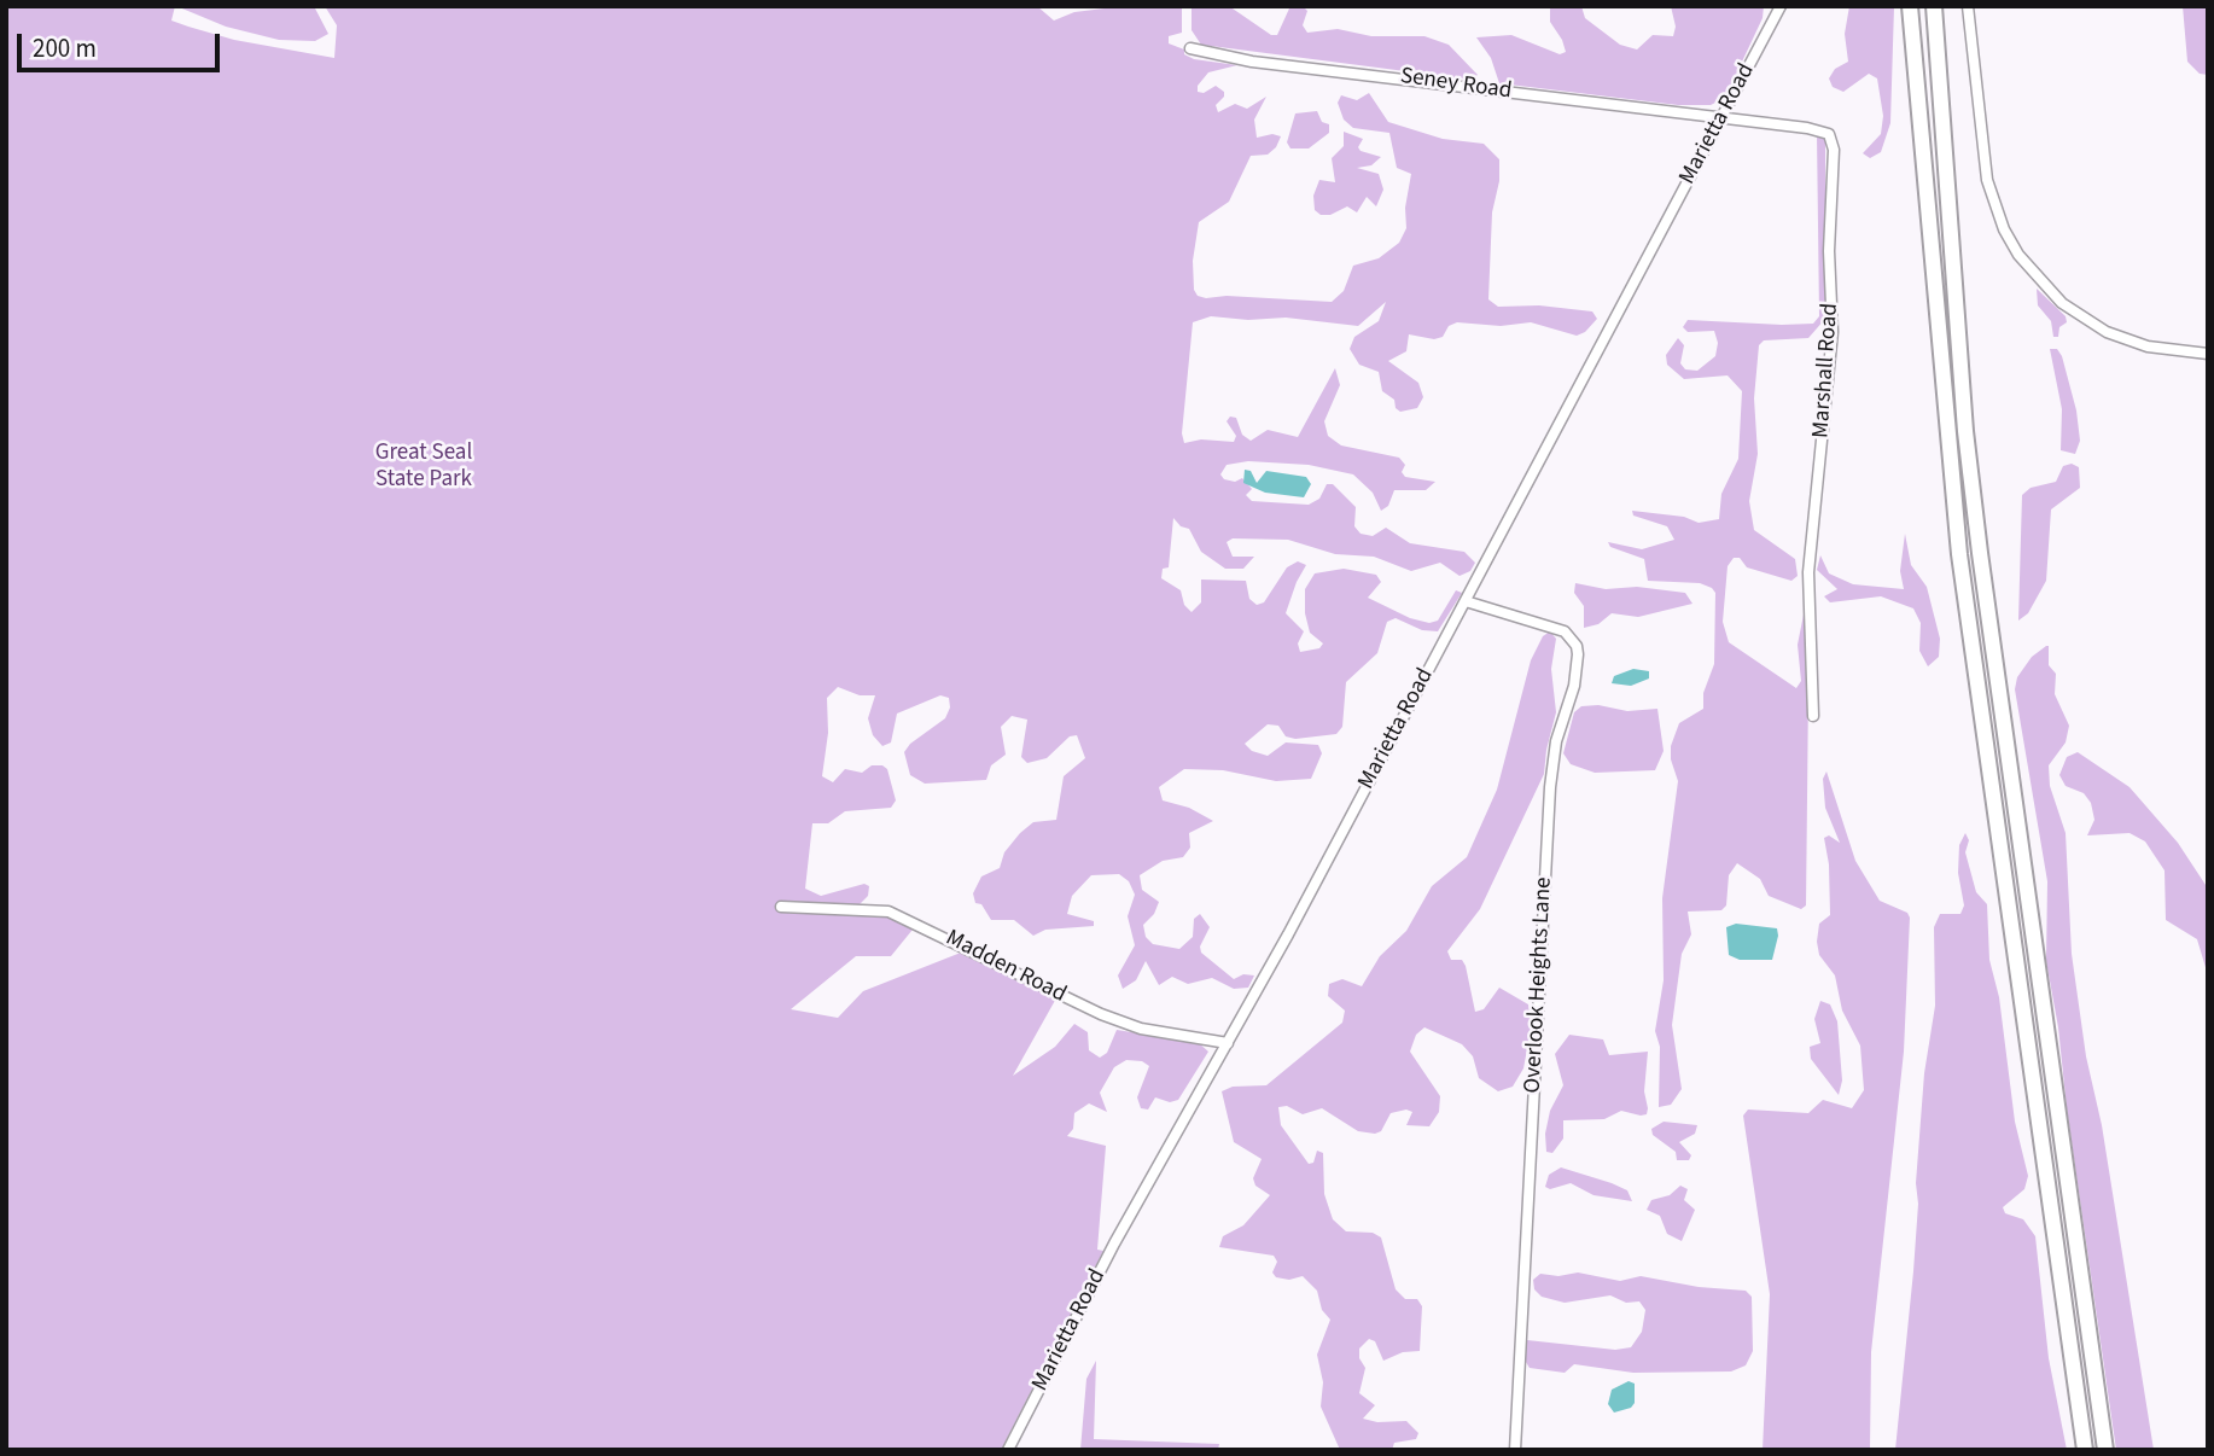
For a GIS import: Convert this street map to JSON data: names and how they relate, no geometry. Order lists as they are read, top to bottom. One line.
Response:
{"streets":{"street":["Seney Road","Marietta Road","Marshall Road","Madden Road","Overlook Heights Lane"]},"crossings":[["Seney Road","Marietta Road"],["Seney Road","Marshall Road"],["Marietta Road","Marshall Road"],["Marietta Road","Madden Road"],["Marietta Road","Overlook Heights Lane"]],"parks":["Great Seal State Park"],"scale_bar":"200 m"}
